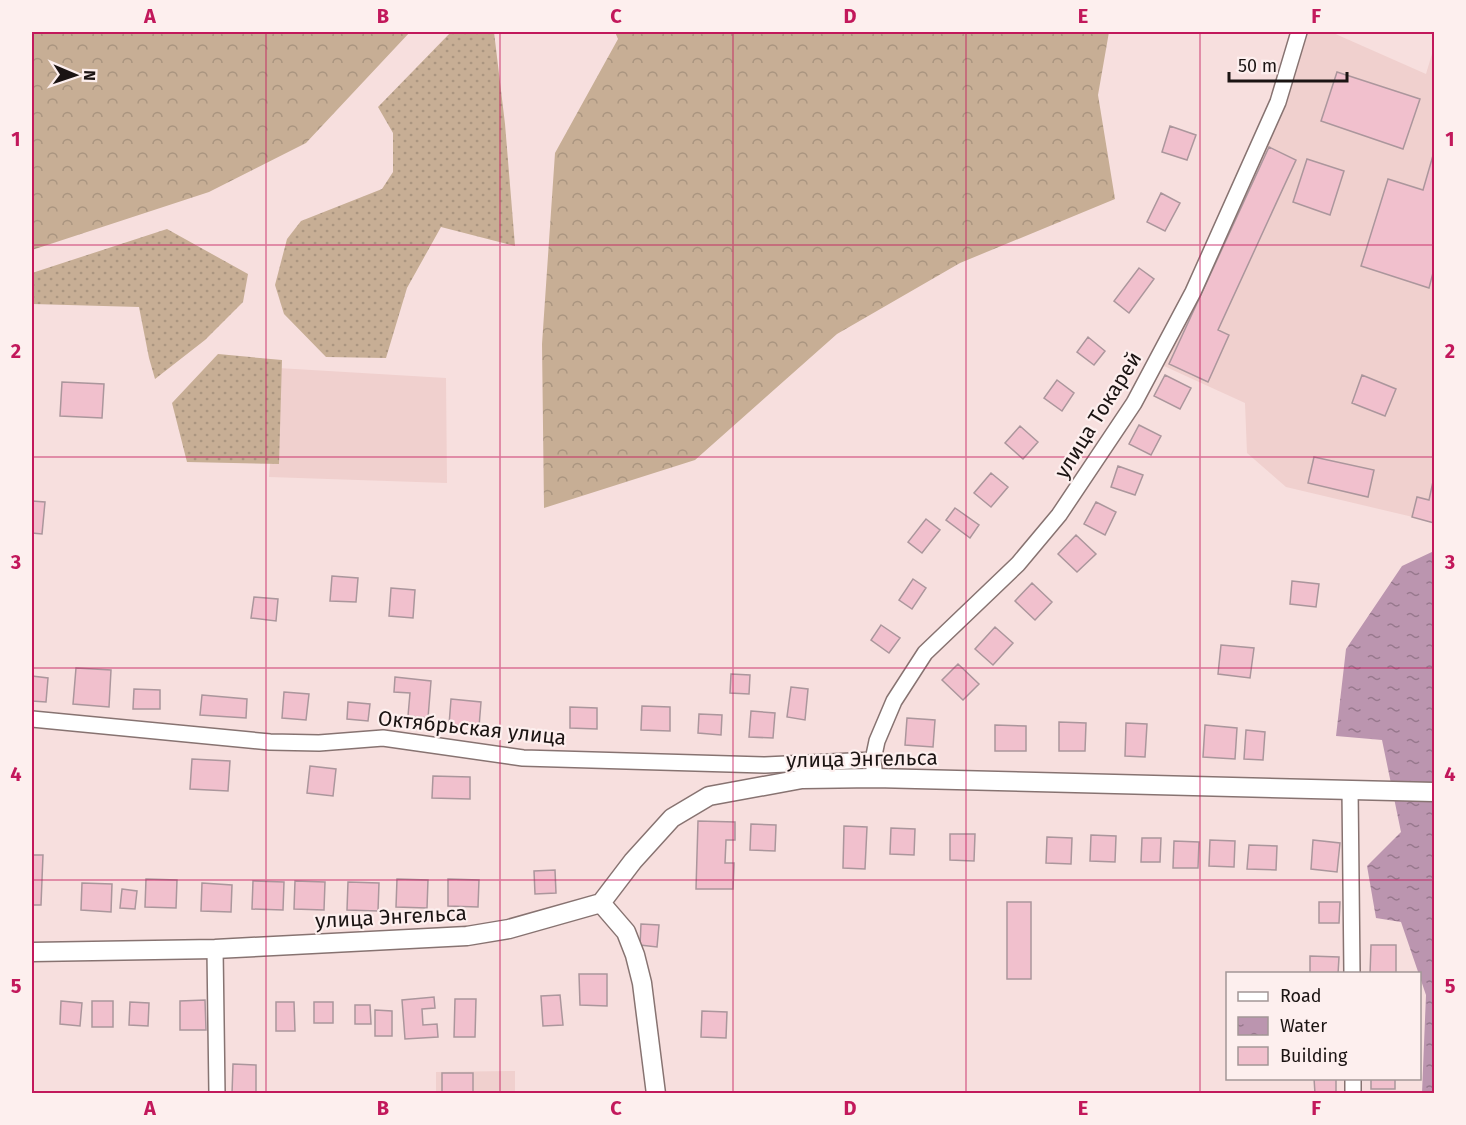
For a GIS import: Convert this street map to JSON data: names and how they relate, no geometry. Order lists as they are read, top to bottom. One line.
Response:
{"streets":{"street":["улица Токарей","Октябрьская улица","улица Энгельса"]},"crossings":[["улица Токарей","Октябрьская улица"],["улица Токарей","улица Энгельса"]],"legend":["Road","Water","Building"],"scale_bar":"50 m","north":"right","grid":{"columns":["A","B","C","D","E","F"],"rows":["1","2","3","4","5"]}}
